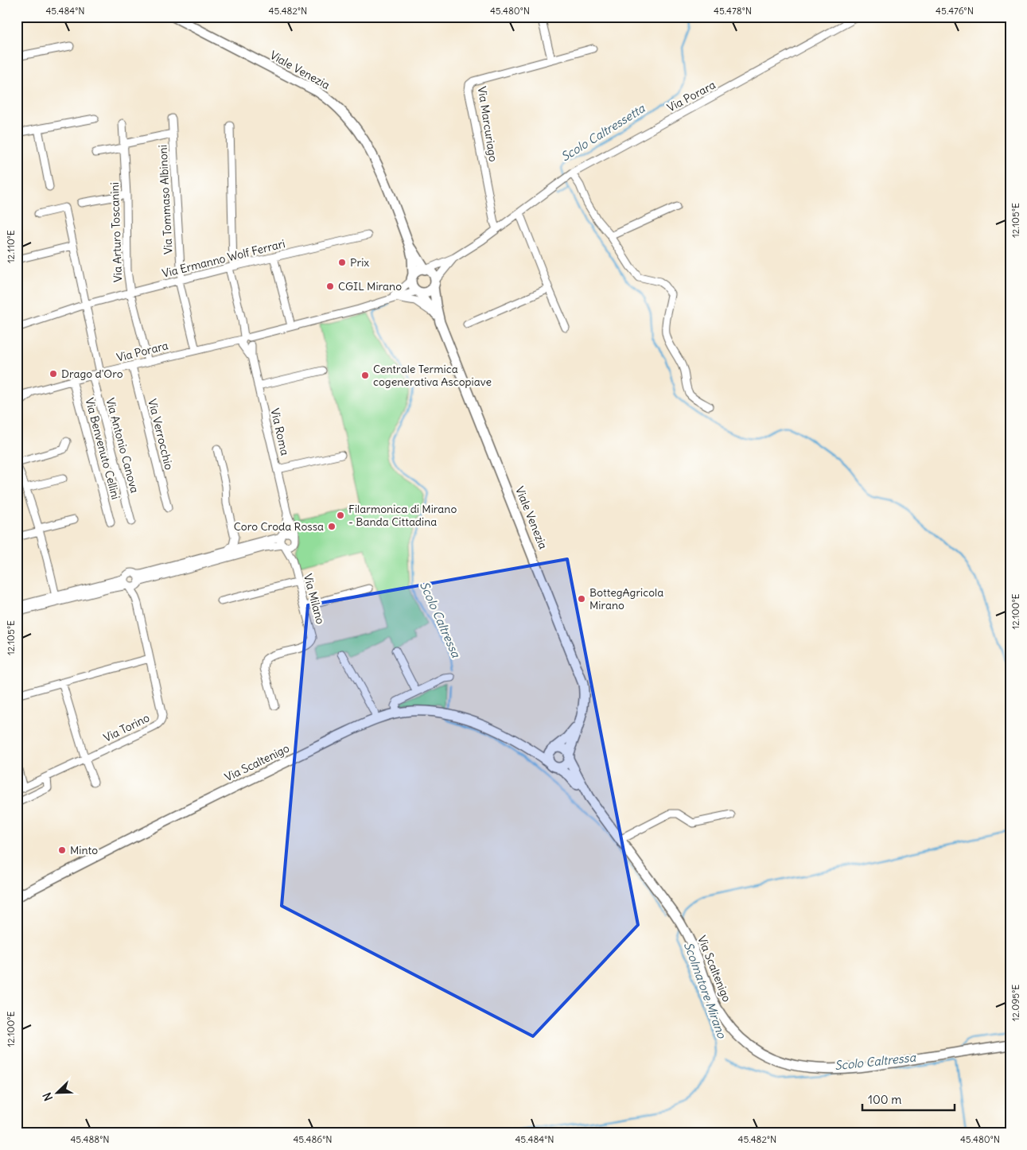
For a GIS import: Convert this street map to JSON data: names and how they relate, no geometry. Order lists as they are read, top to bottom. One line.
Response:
{"streets":{"main road":["Viale Venezia","Via Scaltenigo"],"street":["Via Porara","Via Marcuriago","Via Tommaso Albinoni","Via Arturo Toscanini","Via Ermanno Wolf Ferrari","Via Roma","Via Verrocchio","Via Antonio Canova","Via Benvenuto Cellini","Via Milano","Via Torino"]},"crossings":[["Viale Venezia","Via Porara"],["Viale Venezia","Via Scaltenigo"],["Via Porara","Via Marcuriago"],["Via Porara","Via Tommaso Albinoni"],["Via Porara","Via Arturo Toscanini"],["Via Porara","Via Roma"],["Via Porara","Via Verrocchio"],["Via Porara","Via Antonio Canova"],["Via Porara","Via Benvenuto Cellini"],["Via Tommaso Albinoni","Via Ermanno Wolf Ferrari"],["Via Arturo Toscanini","Via Ermanno Wolf Ferrari"],["Via Roma","Via Milano"]],"water":["Scolo Caltressetta","Scolo Caltressa","Scolmatore Mirano"],"places":["Prix","CGIL Mirano","Drago d'Oro","Centrale Termica cogenerativa Ascopiave","Filarmonica di Mirano - Banda Cittadina","Coro Croda Rossa","BottegAgricola Mirano","Minto"],"scale_bar":"100 m","north":"bottom left","coordinates":["45.484°N","45.482°N","45.480°N","45.478°N","45.476°N","12.105°E","12.110°E","12.100°E","12.095°E","45.488°N","45.486°N"]}
